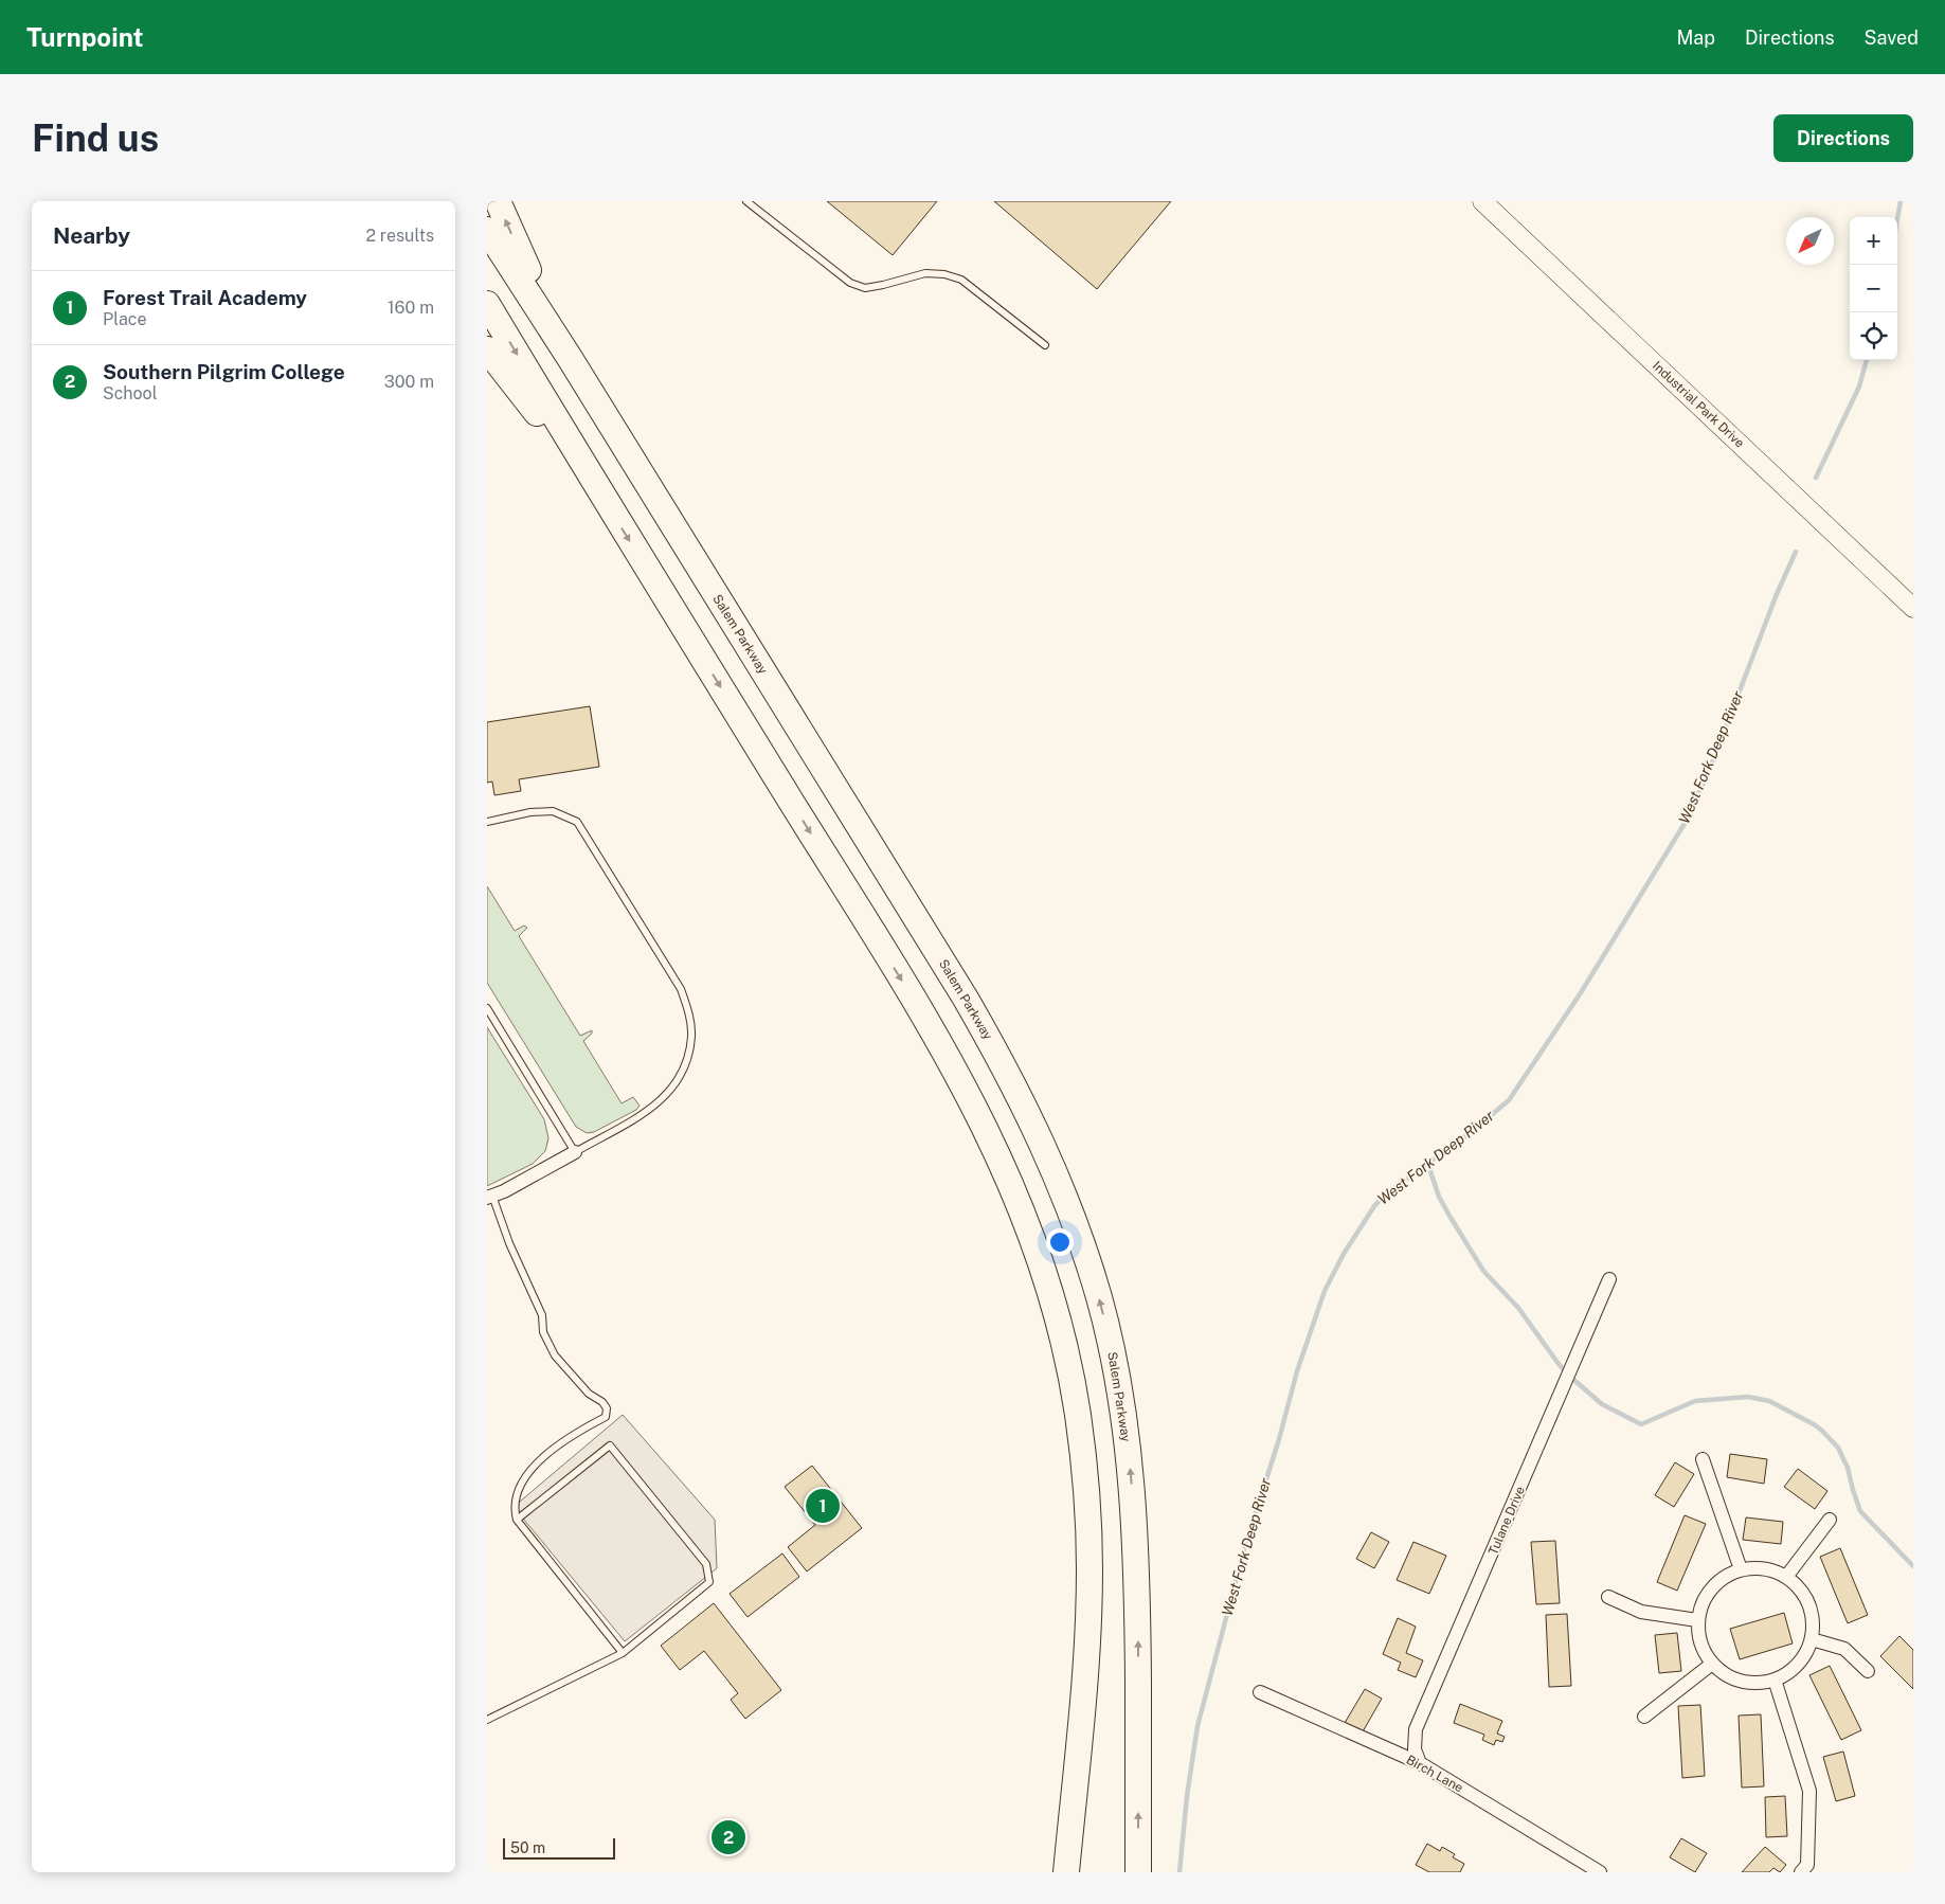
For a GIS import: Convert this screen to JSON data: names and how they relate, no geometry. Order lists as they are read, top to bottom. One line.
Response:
{"streets":{"highway":["Salem Parkway"],"street":["Industrial Park Drive","Tulane Drive","Birch Lane"]},"crossings":[["Tulane Drive","Birch Lane"]],"water":["West Fork Deep River"],"scale_bar":"50 m","north":"bottom left","page":{"header":"Turnpoint","nav":["Map","Directions","Saved"],"buttons":"Directions","title":"Find us","heading":["Nearby","2 results"],"map_buttons":["+","−"],"list":[{"mark":"1","name":"Forest Trail Academy","note":"Place","value":"160 m"},{"mark":"2","name":"Southern Pilgrim College","note":"School","value":"300 m"}],"pins":["1","2"],"scale":"50 m"}}
